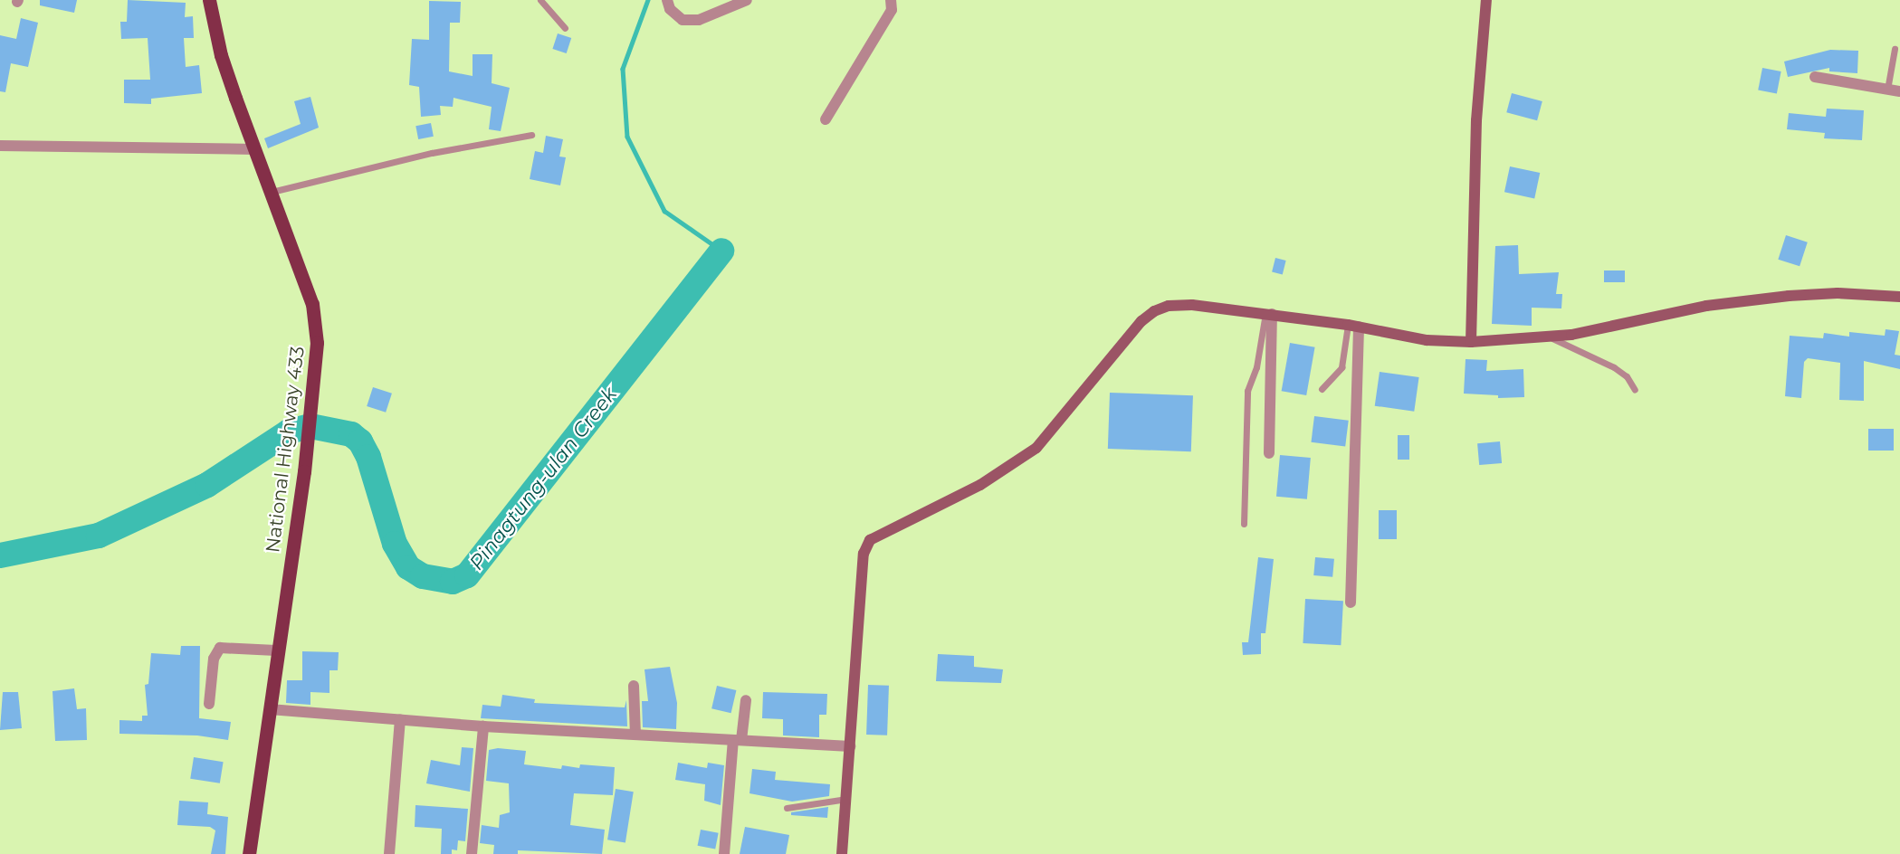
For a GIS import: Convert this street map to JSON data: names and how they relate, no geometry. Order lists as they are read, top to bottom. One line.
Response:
{"streets":{"main road":["National Highway 433"]},"water":["Pinagtung-ulan Creek"]}
